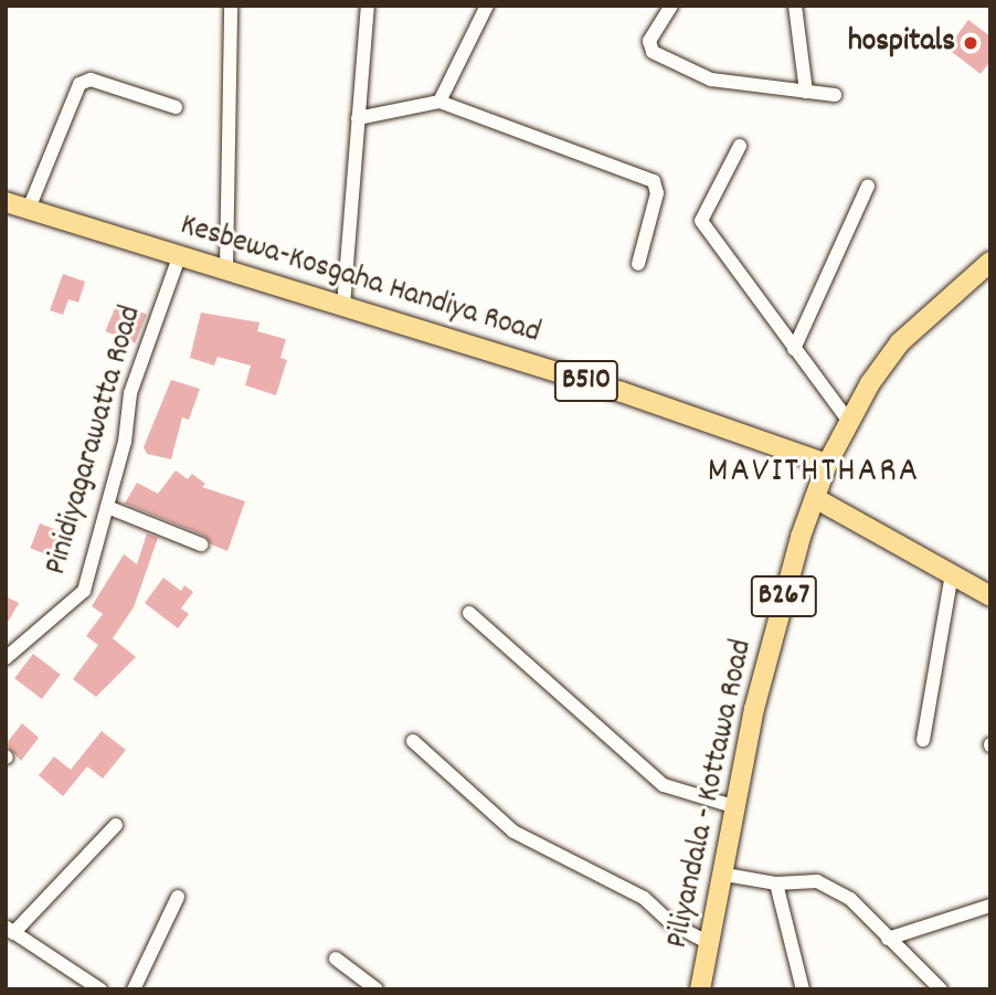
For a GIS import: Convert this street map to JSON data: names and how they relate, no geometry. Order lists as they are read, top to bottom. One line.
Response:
{"streets":{"main road":["Kesbewa-Kosgaha Handiya Road","B510","B267","Piliyandala - Kottawa Road"],"street":["Pinidiyagarawatta Road"]},"crossings":[["Kesbewa-Kosgaha Handiya Road","Pinidiyagarawatta Road"],["Kesbewa-Kosgaha Handiya Road","Piliyandala - Kottawa Road"]],"districts":["MAVITHTHARA"],"places":["hospitals"]}
